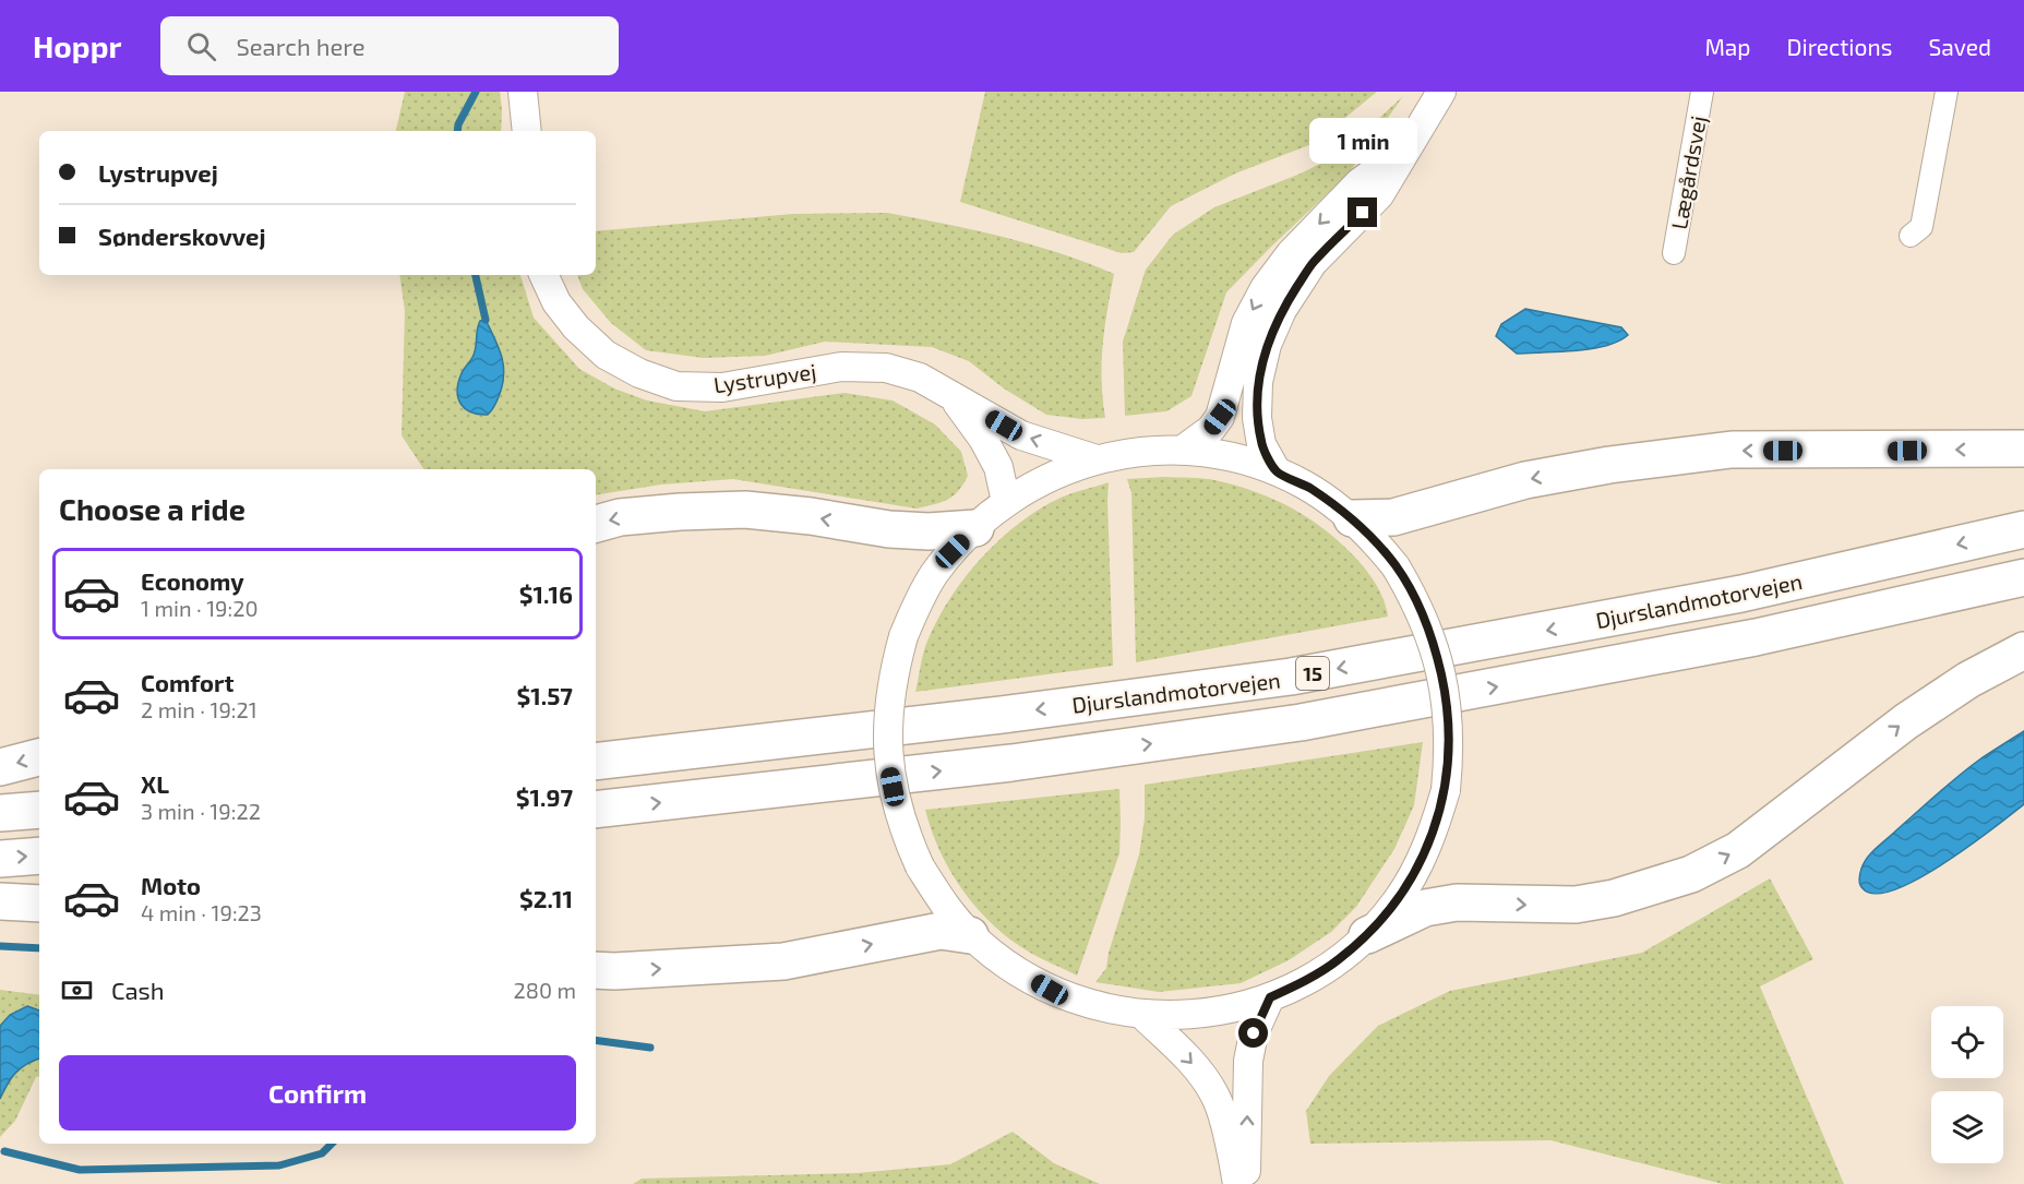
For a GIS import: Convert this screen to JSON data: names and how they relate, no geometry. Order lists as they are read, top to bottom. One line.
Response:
{"streets":{"highway":["Djurslandmotorvejen","15"],"street":["Lægårdsvej","Lystrupvej"]},"page":{"header":"Hoppr","search":"Search here","nav":["Map","Directions","Saved"],"bubble":"1 min","banner":["Lystrupvej","Sønderskovvej"],"heading":"Choose a ride","list":[{"name":"Economy","note":"1 min · 19:20","value":"$1.16"},{"name":"Comfort","note":"2 min · 19:21","value":"$1.57"},{"name":"XL","note":"3 min · 19:22","value":"$1.97"},{"name":"Moto","note":"4 min · 19:23","value":"$2.11"}],"pay":["Cash","280 m"],"buttons":"Confirm"}}
